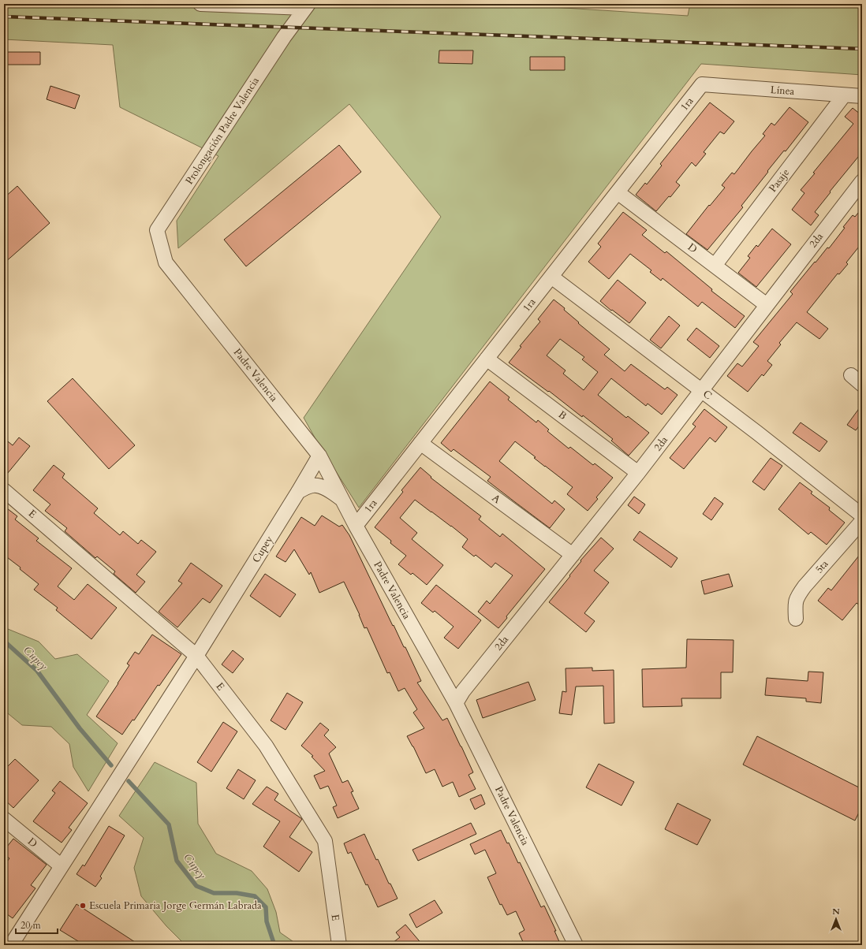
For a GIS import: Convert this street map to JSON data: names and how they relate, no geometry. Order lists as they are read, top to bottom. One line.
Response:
{"streets":{"street":["Línea","1ra","Prolongación Padre Valencia","Pasaje","2da","D","Padre Valencia","C","B","A","E","Cupey","5ta"]},"crossings":[["Línea","1ra"],["Línea","Pasaje"],["1ra","D"],["1ra","Padre Valencia"],["1ra","C"],["1ra","B"],["1ra","A"],["Prolongación Padre Valencia","Padre Valencia"],["Pasaje","D"],["2da","D"],["2da","Padre Valencia"],["2da","C"],["2da","B"],["2da","A"],["D","Cupey"],["Padre Valencia","Cupey"],["E","Cupey"]],"water":["Cupey"],"places":["Escuela Primaria Jorge Germán Labrada"],"scale_bar":"20 m","north":"top"}
